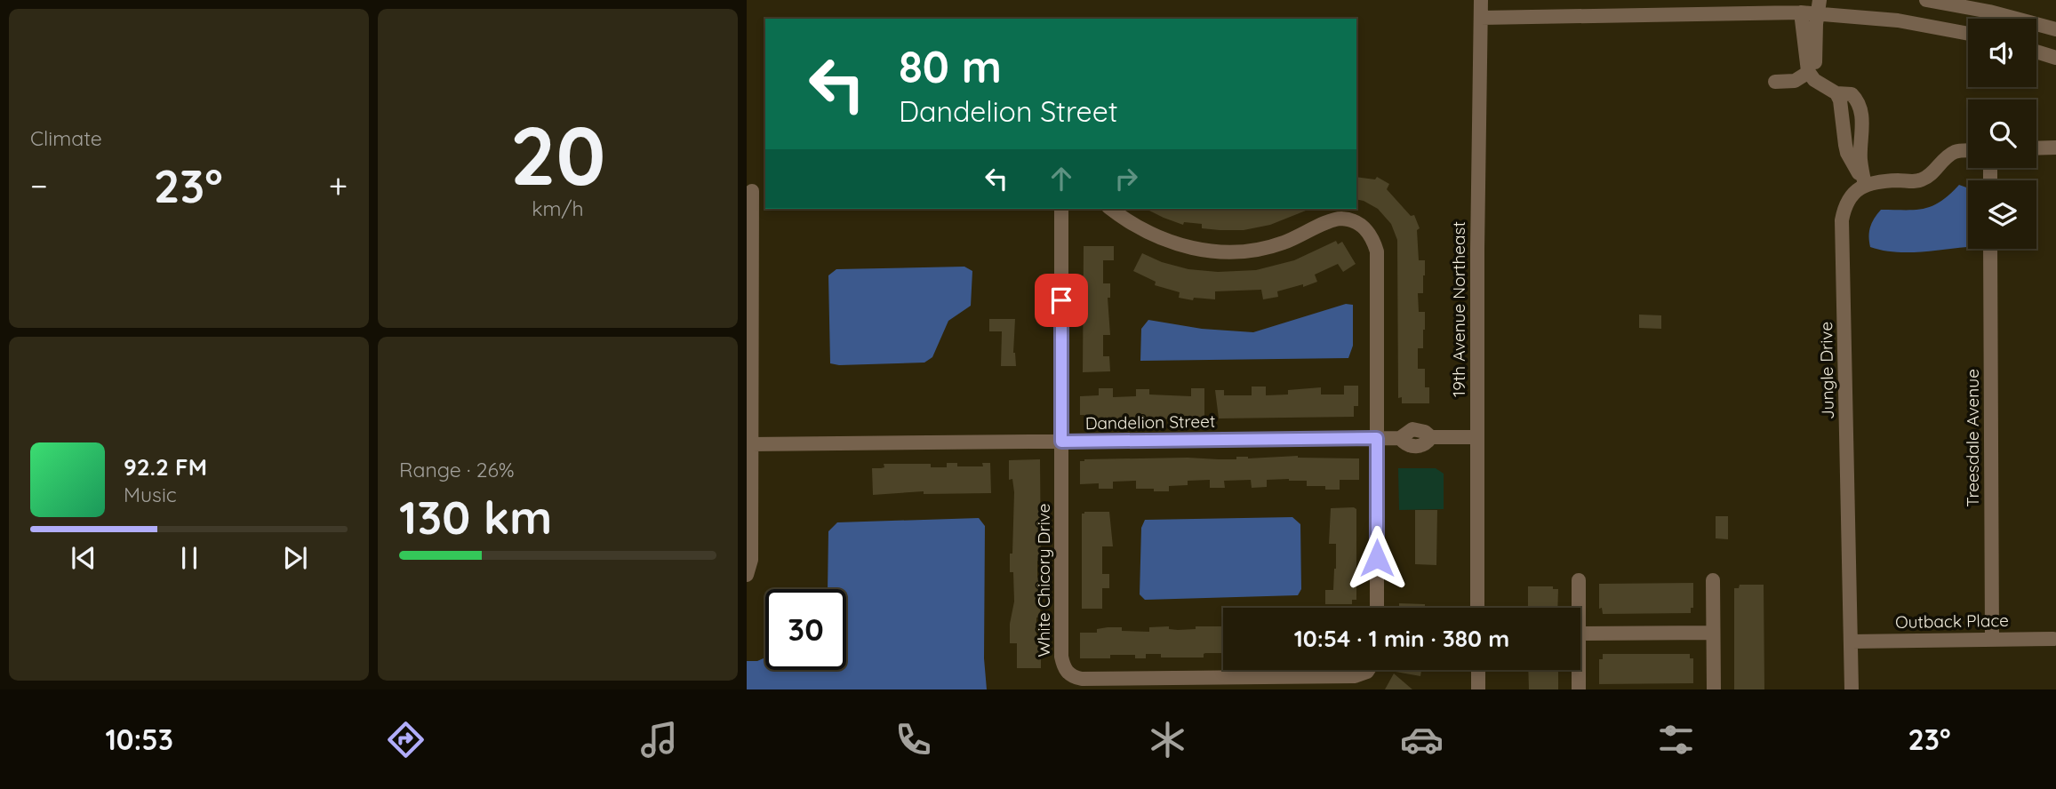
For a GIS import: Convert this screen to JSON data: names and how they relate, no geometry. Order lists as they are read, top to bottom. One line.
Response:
{"streets":{"street":["19th Avenue Northeast","Jungle Drive","Dandelion Street","Treesdale Avenue","White Chicory Drive","Outback Place"]},"crossings":[["19th Avenue Northeast","Dandelion Street"],["Jungle Drive","Outback Place"],["Dandelion Street","White Chicory Drive"],["Treesdale Avenue","Outback Place"]],"page":{"tile":["Climate",["20","km/h"],["Range · 26%","130 km"]],"turn":["80 m","Dandelion Street"],"heat":["−","23°","+"],"song":["92.2 FM","Music"],"limit":"30","trip":"10:54 · 1 min · 380 m","tabs":["10:53","23°"]}}
